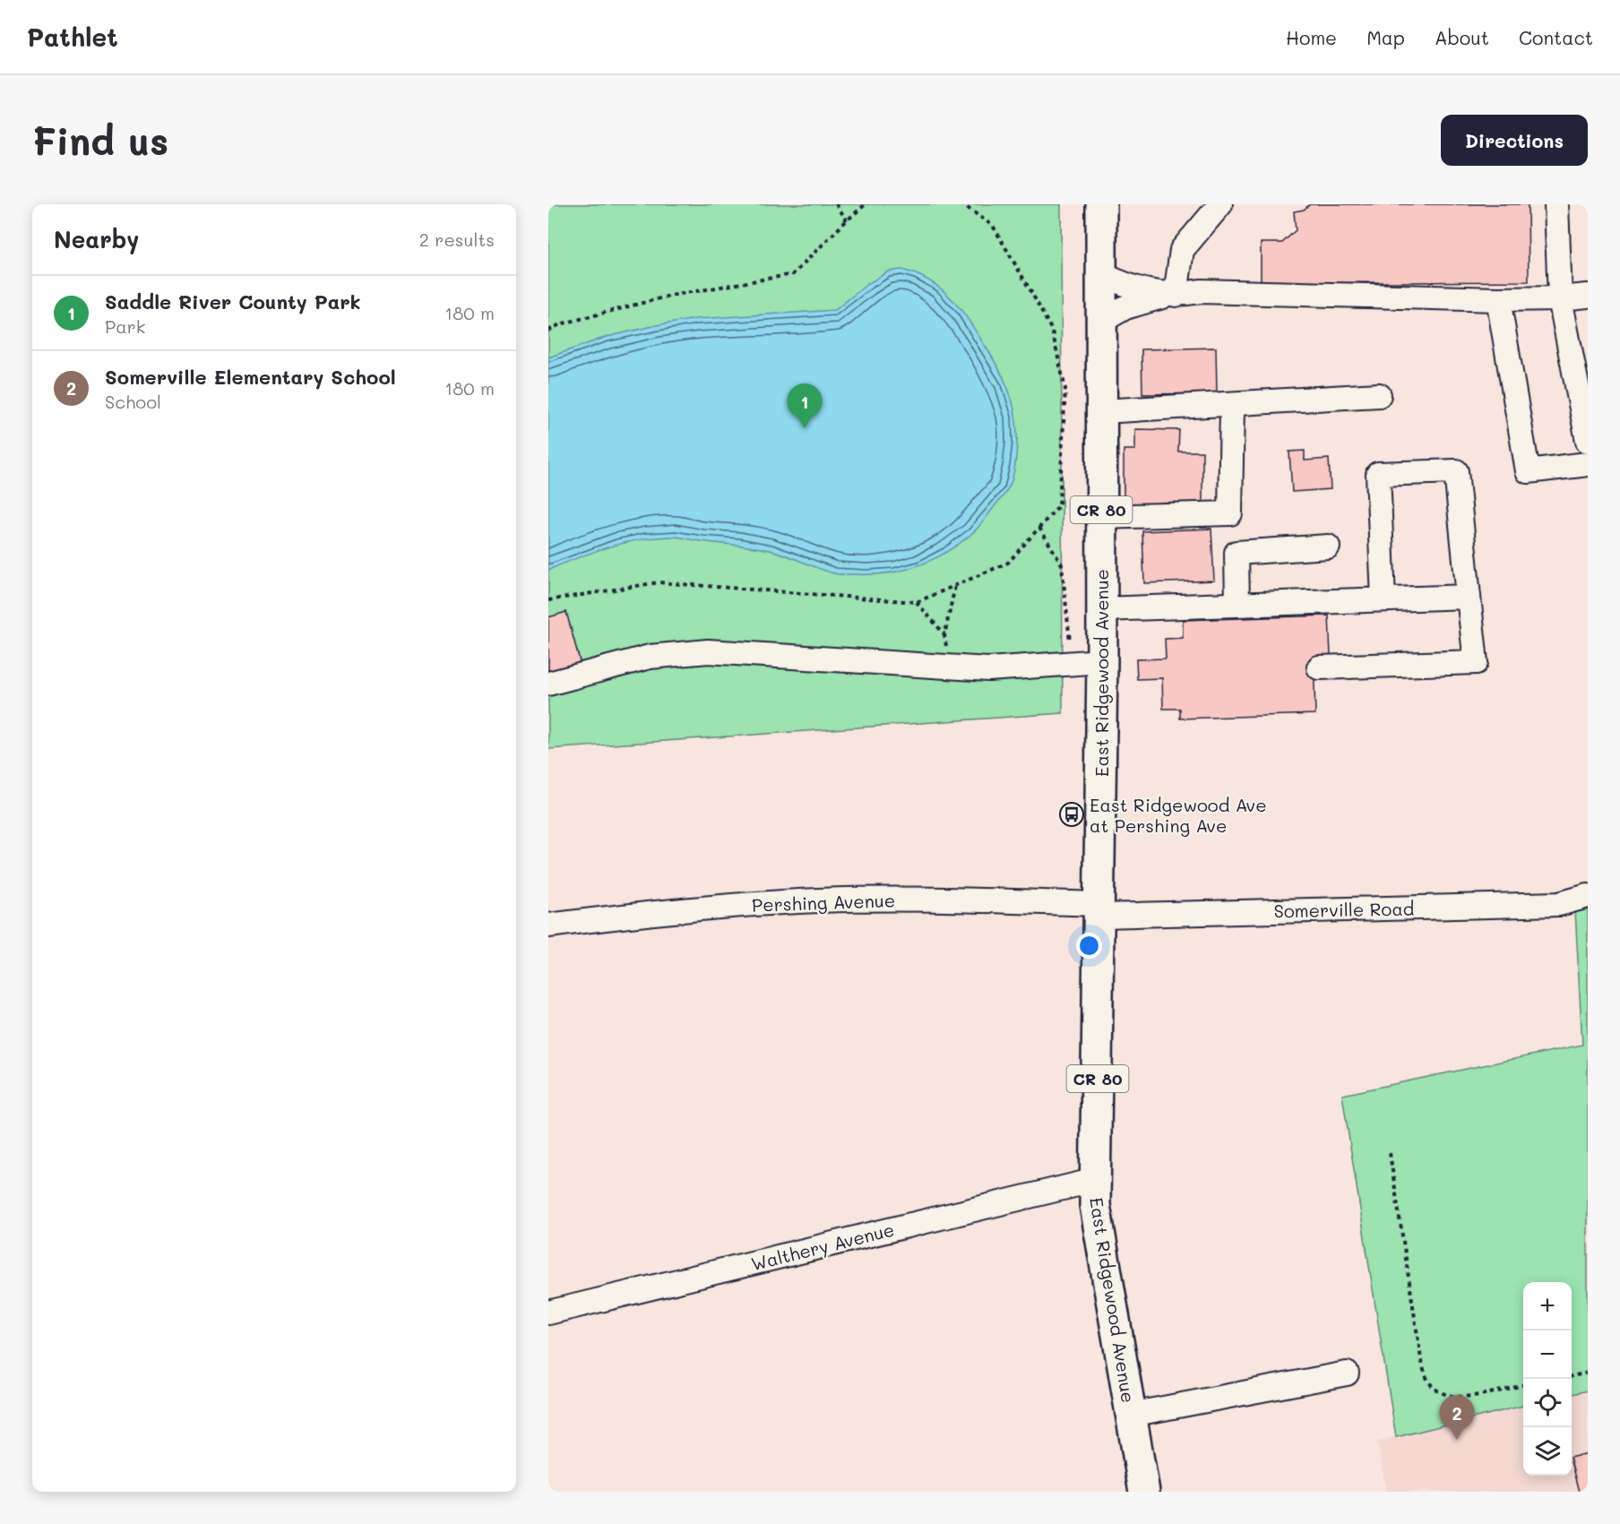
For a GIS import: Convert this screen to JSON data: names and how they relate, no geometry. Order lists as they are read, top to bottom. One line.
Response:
{"streets":{"main road":["CR 80","East Ridgewood Avenue"],"street":["Pershing Avenue","Somerville Road","Walthery Avenue"]},"crossings":[["East Ridgewood Avenue","Pershing Avenue"],["East Ridgewood Avenue","Somerville Road"],["East Ridgewood Avenue","Walthery Avenue"],["Pershing Avenue","Somerville Road"]],"places":{"bus stop":["East Ridgewood Ave at Pershing Ave"]},"page":{"header":"Pathlet","nav":["Home","Map","About","Contact"],"buttons":"Directions","title":"Find us","heading":["Nearby","2 results"],"list":[{"mark":"1","name":"Saddle River County Park","note":"Park","value":"180 m"},{"mark":"2","name":"Somerville Elementary School","note":"School","value":"180 m"}],"pins":["1","2"],"map_buttons":["+","−"]}}
